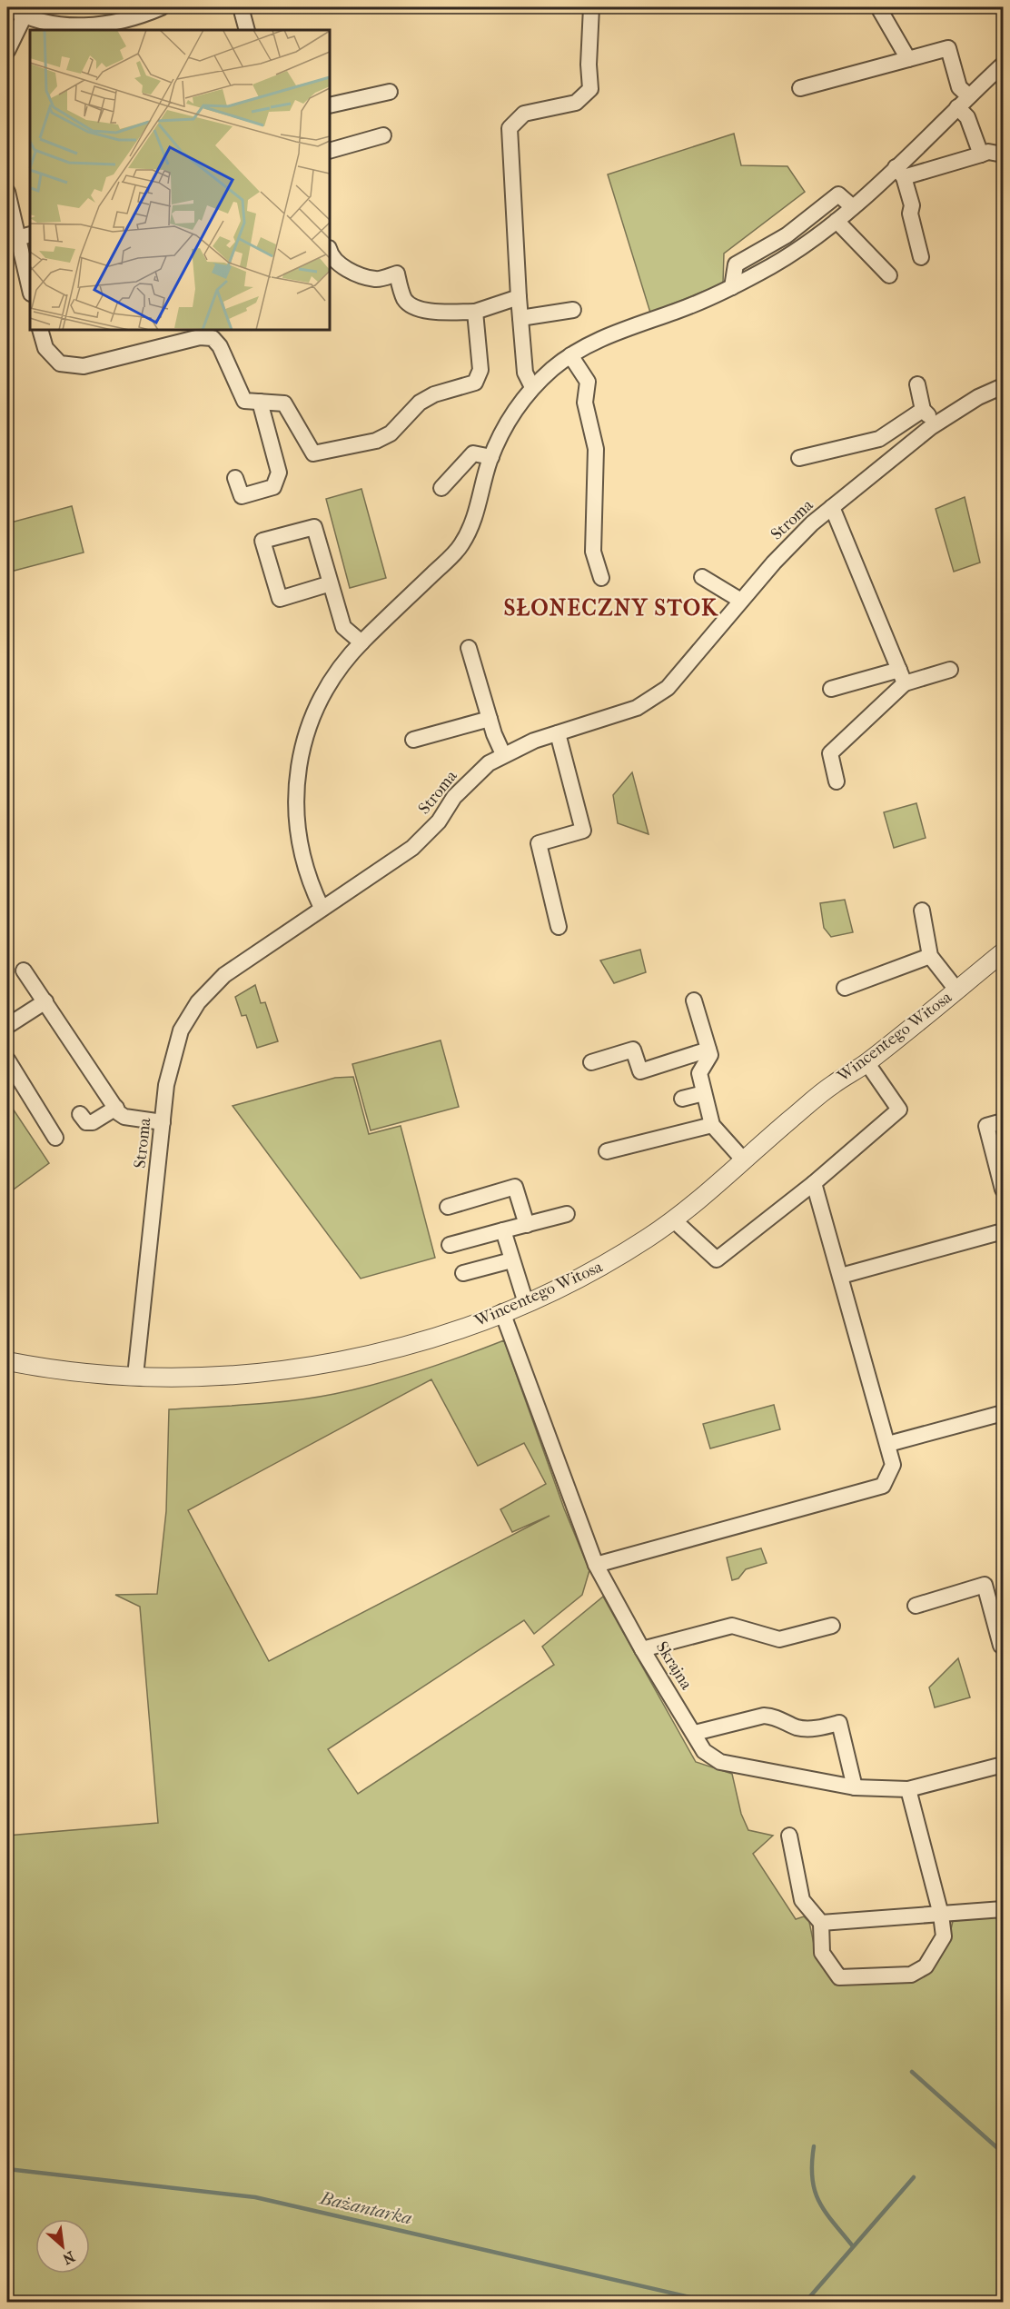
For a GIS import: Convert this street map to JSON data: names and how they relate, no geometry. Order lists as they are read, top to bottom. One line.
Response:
{"streets":{"street":["Stroma","Wincentego Witosa","Skrajna"]},"crossings":[["Stroma","Wincentego Witosa"],["Wincentego Witosa","Skrajna"]],"districts":["SŁONECZNY STOK"],"water":["Bażantarka"],"north":"bottom right"}
